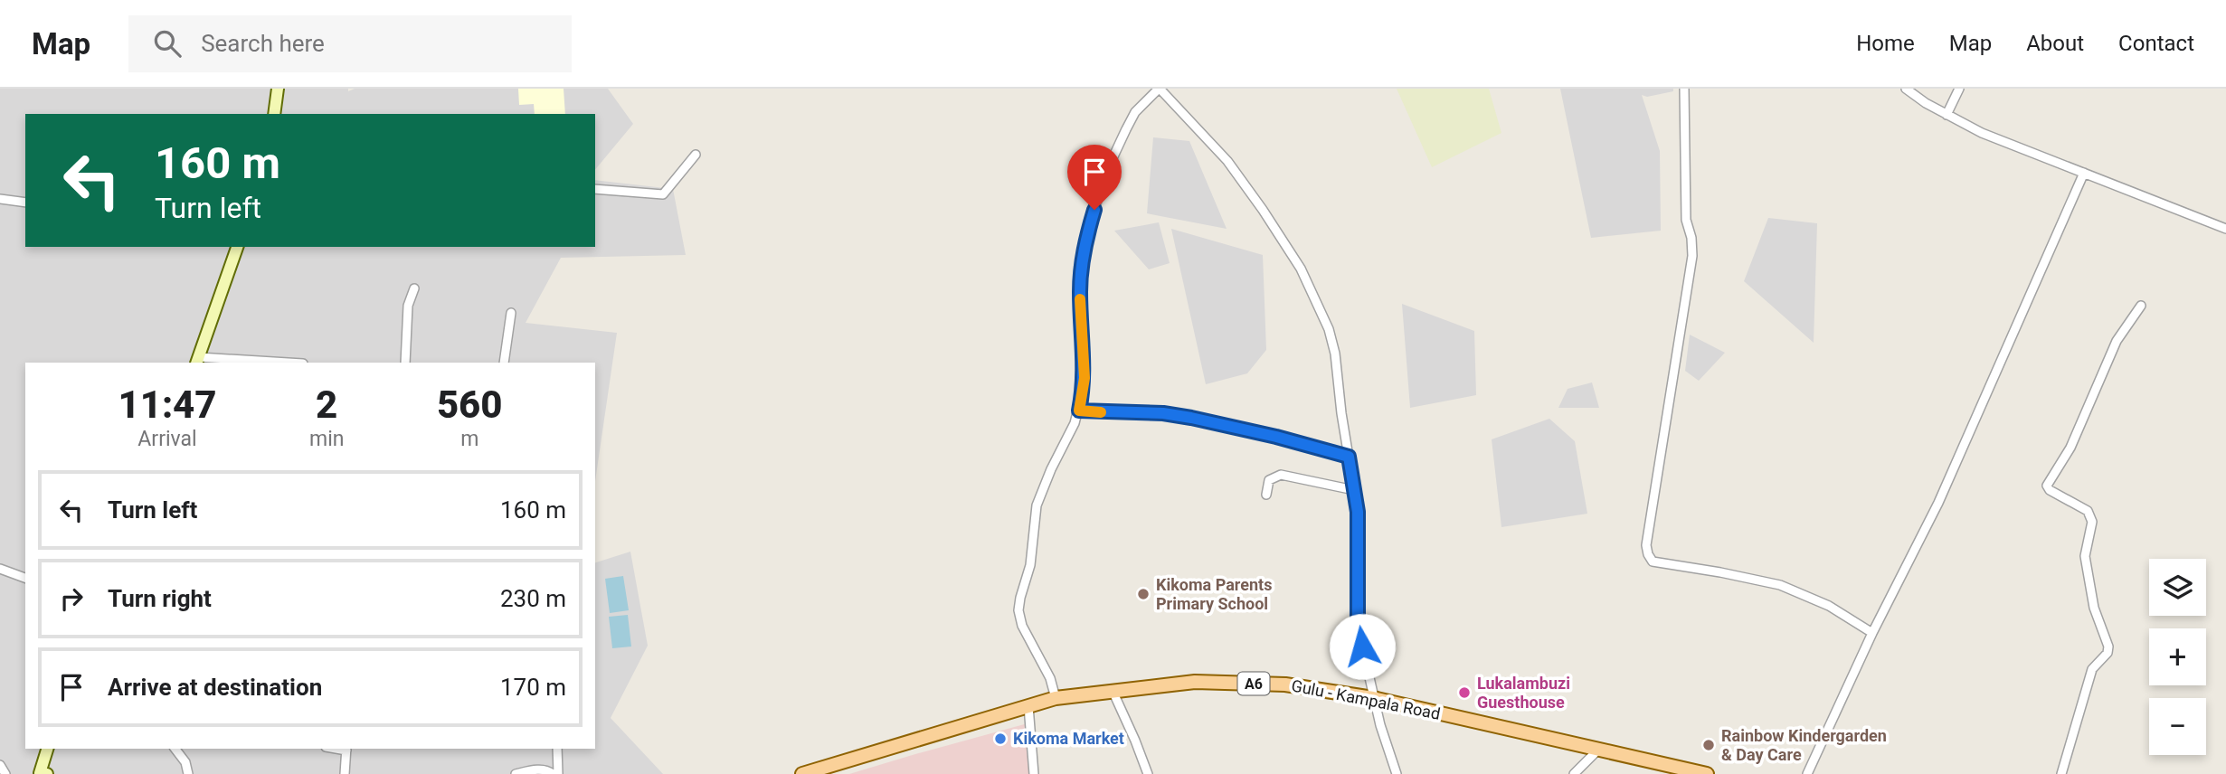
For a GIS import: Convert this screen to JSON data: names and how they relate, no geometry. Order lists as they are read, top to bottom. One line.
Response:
{"streets":{"main road":["A6","Gulu - Kampala Road"]},"places":["Kikoma Parents Primary School","Lukalambuzi Guesthouse","Kikoma Market","Rainbow Kindergarden & Day Care"],"page":{"header":"Map","search":"Search here","nav":["Home","Map","About","Contact"],"turn":["160 m","Turn left"],"eta":["11:47","Arrival","2","min","560","m"],"list":[{"name":"Turn left","value":"160 m"},{"name":"Turn right","value":"230 m"},{"name":"Arrive at destination","value":"170 m"}],"map_buttons":["+","−"]}}
